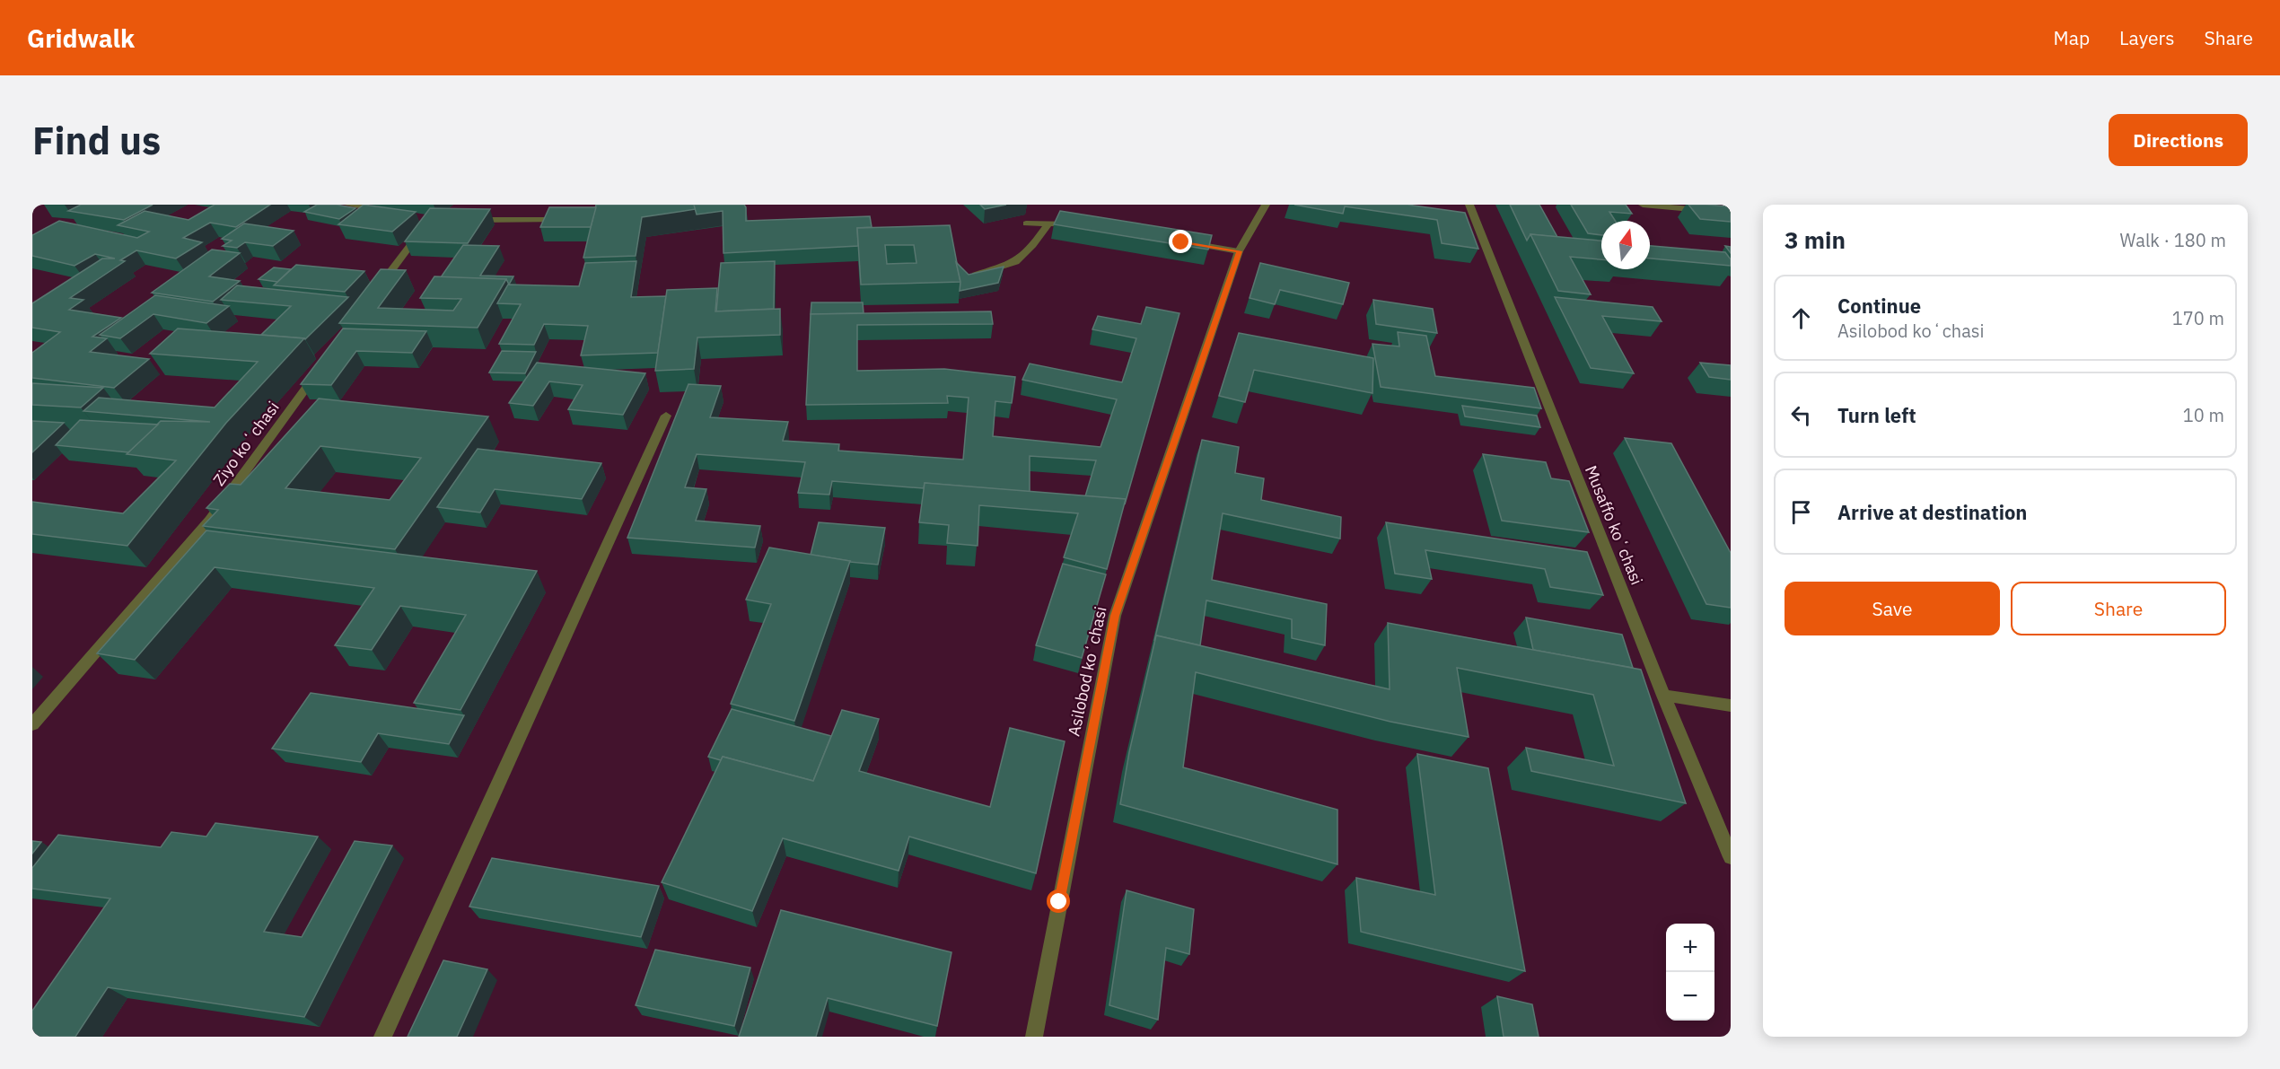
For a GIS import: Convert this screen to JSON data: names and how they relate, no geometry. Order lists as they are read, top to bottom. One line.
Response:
{"streets":{"street":["Ziyo koʻchasi","Musaffo koʻchasi","Asilobod koʻchasi"]},"north":"top","page":{"header":"Gridwalk","nav":["Map","Layers","Share"],"buttons":["Directions",["Save","Share"]],"title":"Find us","heading":["3 min","Walk · 180 m"],"list":[["Continue","Asilobod koʻchasi","170 m"],["Turn left","10 m"],"Arrive at destination"],"map_buttons":["+","−"]}}
